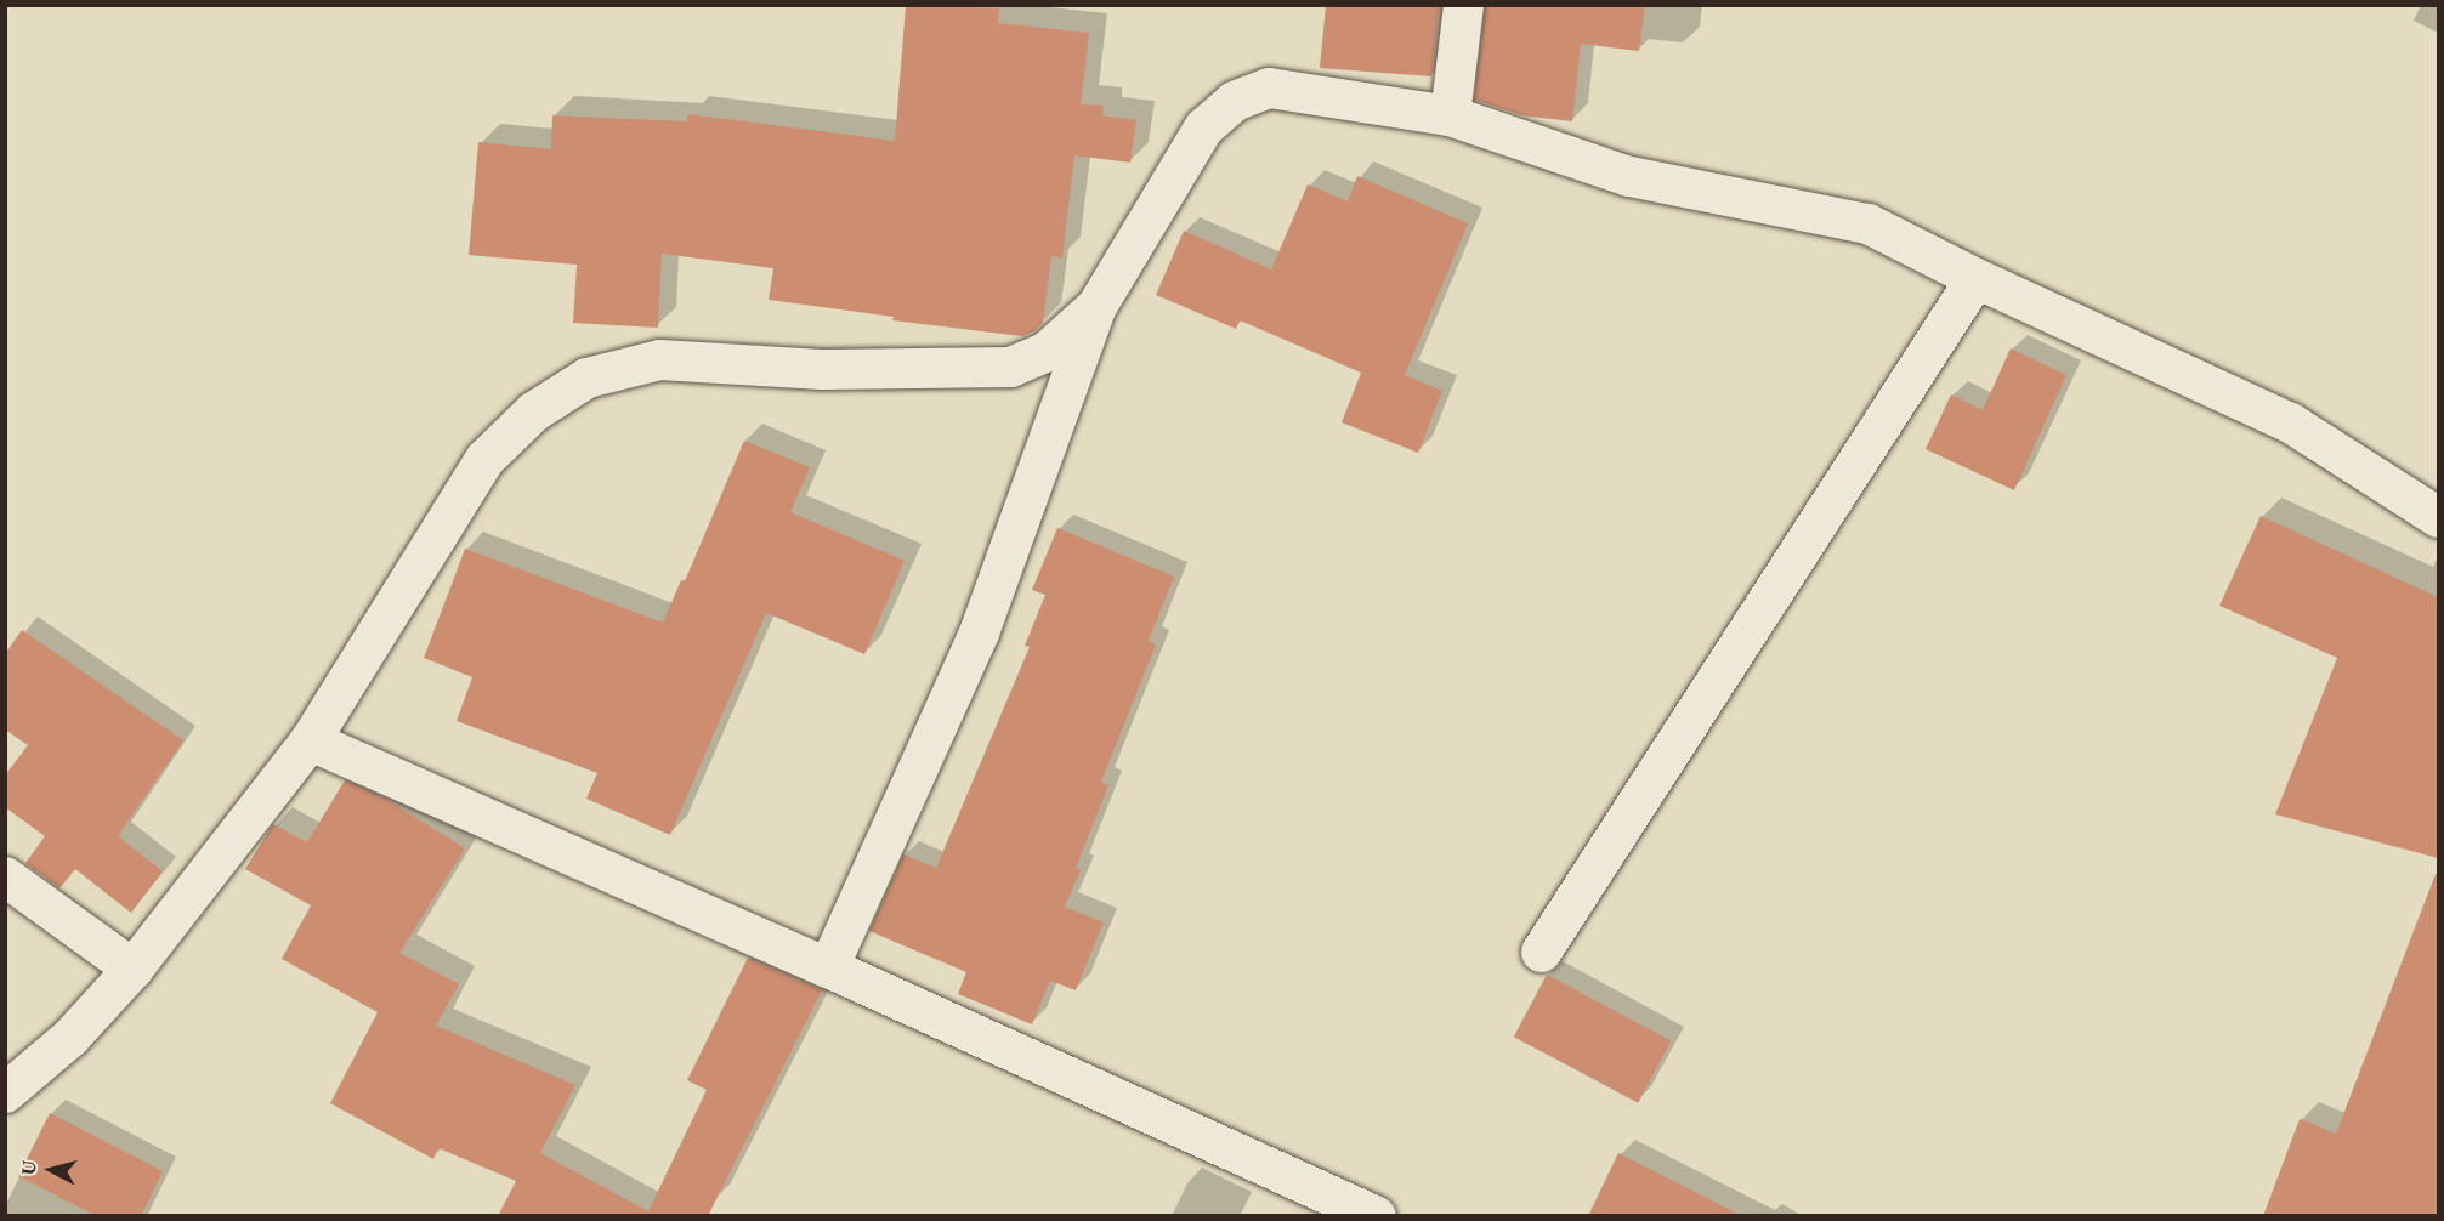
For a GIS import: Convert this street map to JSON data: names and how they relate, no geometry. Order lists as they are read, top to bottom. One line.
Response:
{"north":"left"}
